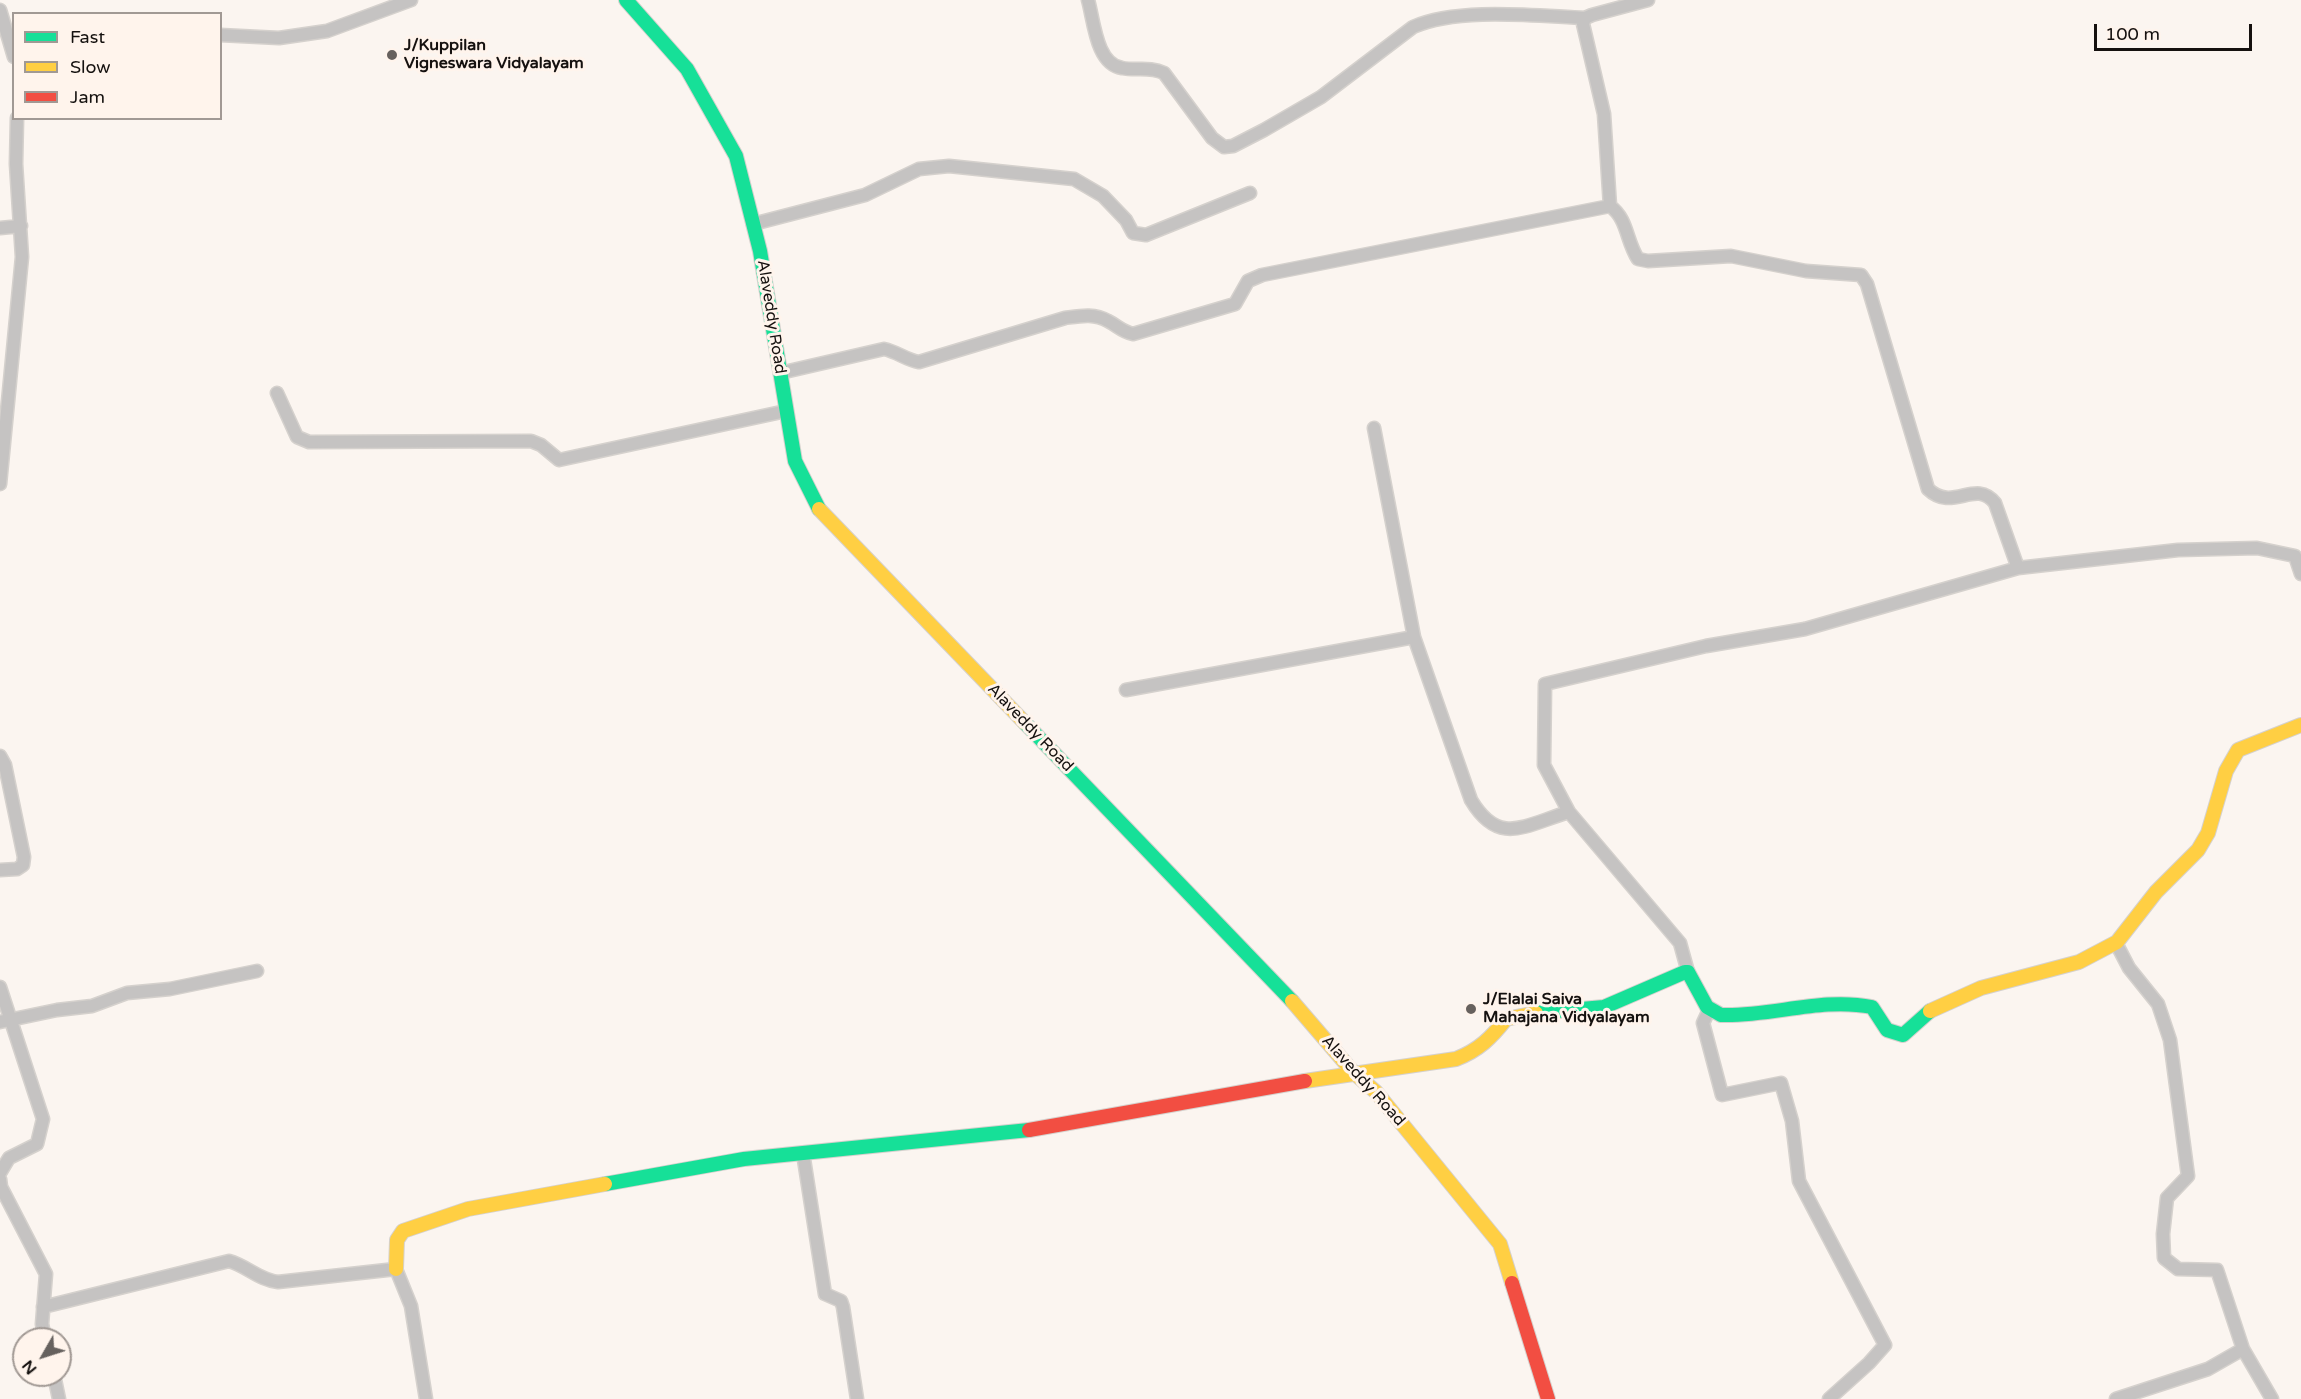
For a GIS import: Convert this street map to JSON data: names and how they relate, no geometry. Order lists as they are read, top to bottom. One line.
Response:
{"streets":{"street":["Alaveddy Road"]},"places":["J/Kuppilan Vigneswara Vidyalayam","J/Elalai Saiva Mahajana Vidyalayam"],"legend":["Fast","Slow","Jam"],"scale_bar":"100 m","north":"bottom left"}
